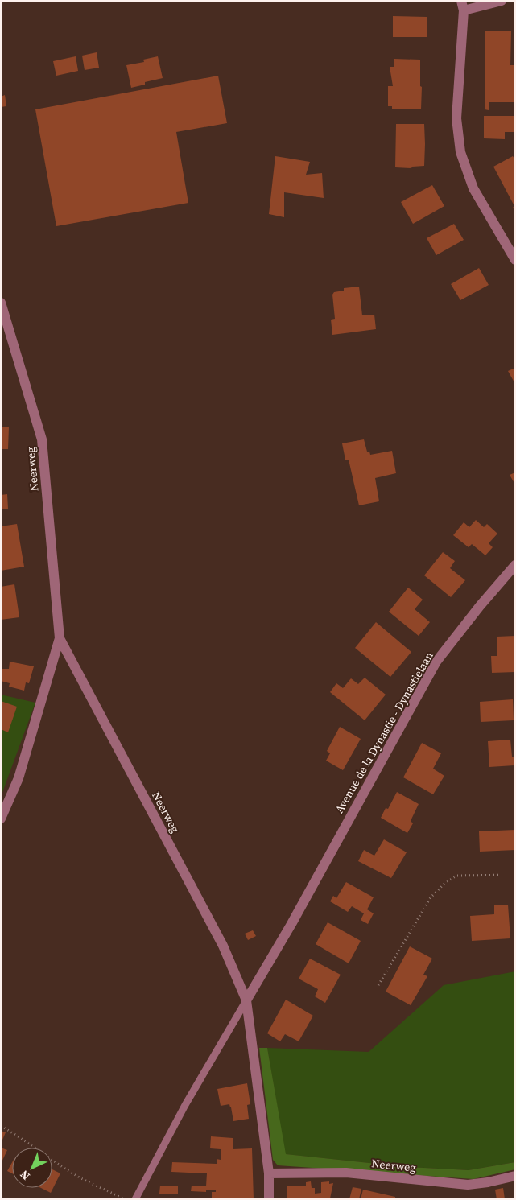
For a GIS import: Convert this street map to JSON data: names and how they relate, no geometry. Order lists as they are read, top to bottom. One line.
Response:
{"streets":{"street":["Neerweg","Avenue de la Dynastie - Dynastielaan"]},"crossings":[["Neerweg","Avenue de la Dynastie - Dynastielaan"]],"north":"bottom left"}
